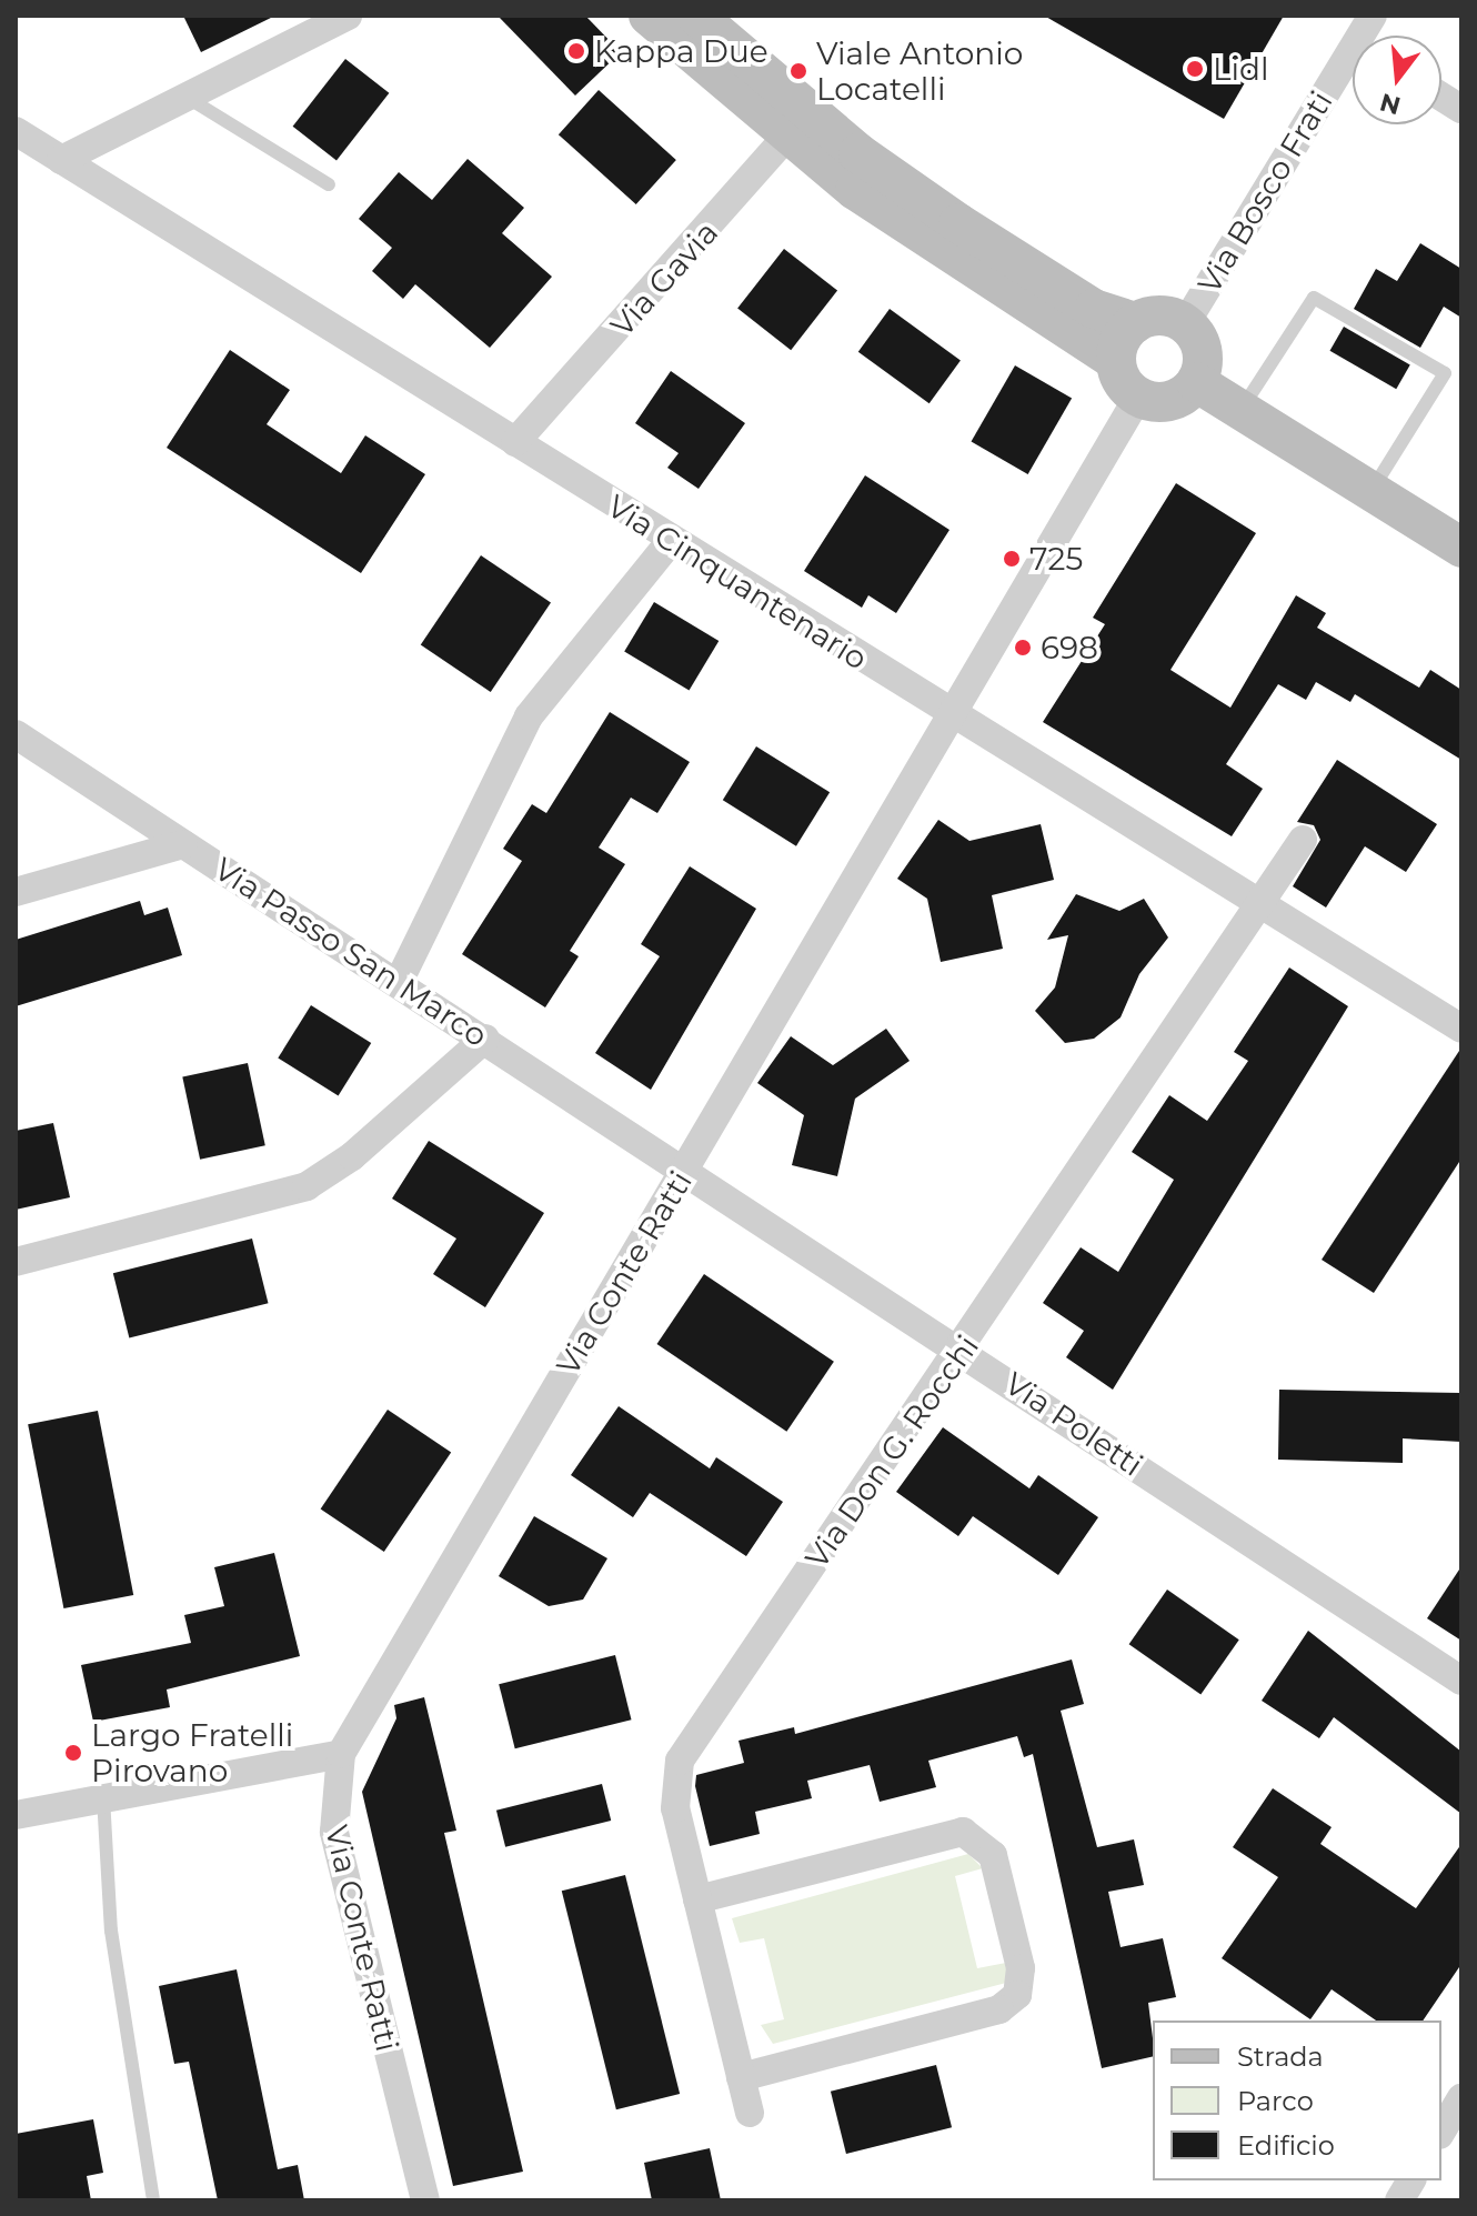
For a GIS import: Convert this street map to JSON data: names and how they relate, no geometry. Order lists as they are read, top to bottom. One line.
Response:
{"streets":{"street":["Via Bosco Frati","Via Gavia","Via Cinquantenario","Via Passo San Marco","Via Conte Ratti","Via Poletti","Via Don G. Rocchi"]},"crossings":[["Via Bosco Frati","Via Conte Ratti"],["Via Gavia","Via Cinquantenario"],["Via Cinquantenario","Via Conte Ratti"],["Via Cinquantenario","Via Don G. Rocchi"],["Via Passo San Marco","Via Conte Ratti"],["Via Passo San Marco","Via Poletti"],["Via Conte Ratti","Via Poletti"],["Via Poletti","Via Don G. Rocchi"]],"places":["Kappa Due","Lidl","Viale Antonio Locatelli","725","698","Largo Fratelli Pirovano"],"legend":["Strada","Parco","Edificio"],"north":"bottom"}
